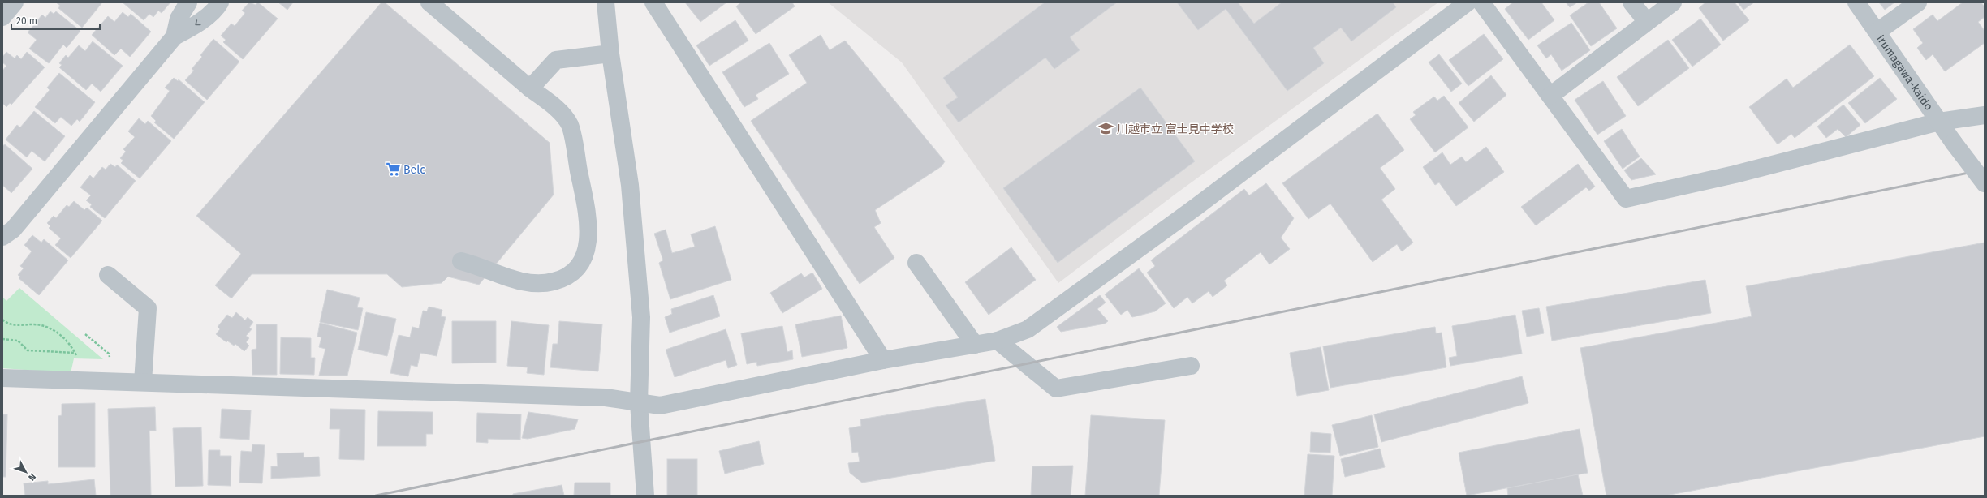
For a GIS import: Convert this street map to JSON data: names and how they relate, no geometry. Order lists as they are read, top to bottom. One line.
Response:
{"streets":{"street":["Irumagawa-kaido"]},"places":{"school or university":["川越市立 富士見中学校"],"supermarket":["Belc"]},"scale_bar":"20 m","north":"bottom right"}
